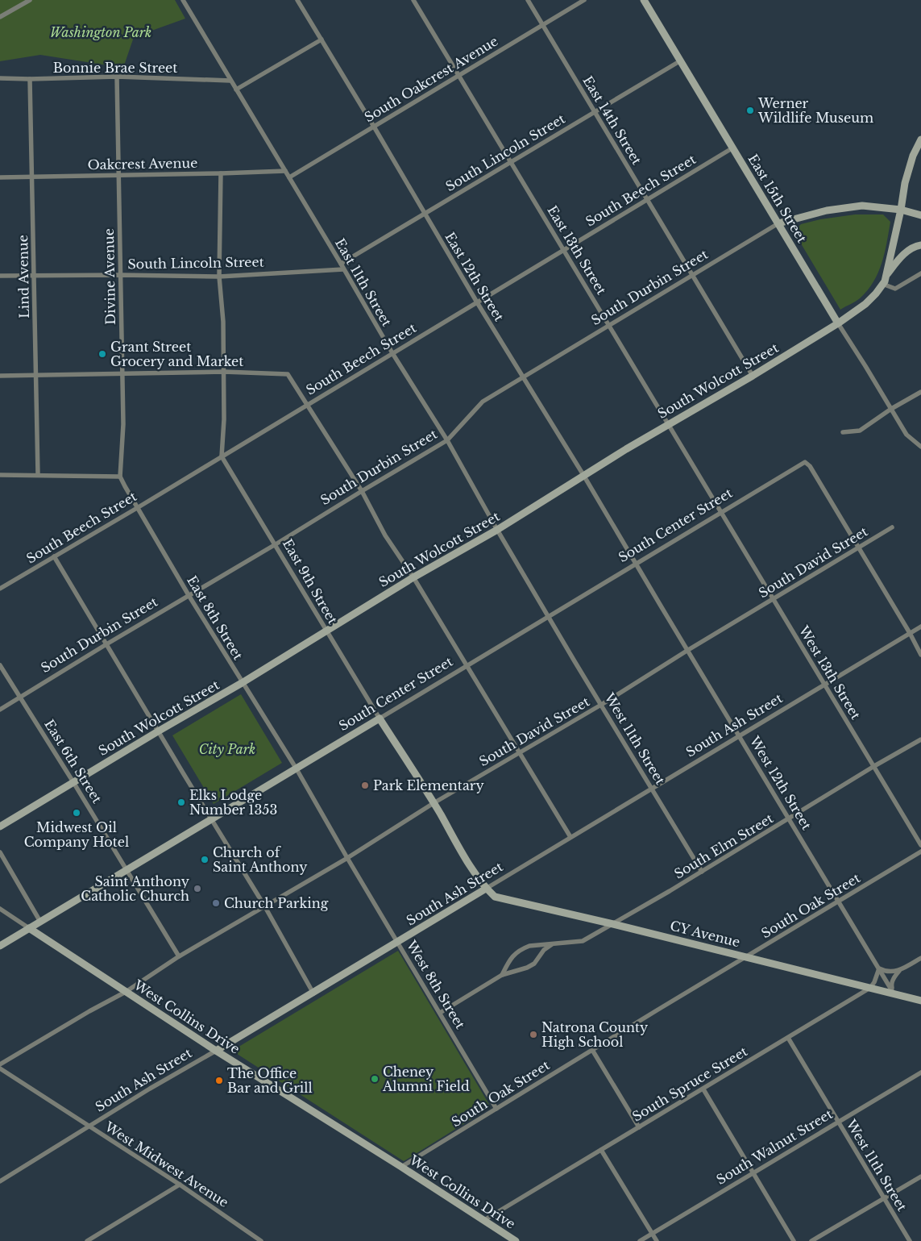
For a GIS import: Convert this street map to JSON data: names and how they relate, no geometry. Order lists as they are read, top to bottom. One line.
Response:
{"streets":{"main road":["East 15th Street","South Durbin Street","South Wolcott Street","South Center Street","South Ash Street","CY Avenue","West Collins Drive"],"street":["Bonnie Brae Street","South Oakcrest Avenue","East 14th Street","South Lincoln Street","Oakcrest Avenue","South Beech Street","East 13th Street","Lind Avenue","Divine Avenue","East 12th Street","East 11th Street","South David Street","East 9th Street","East 8th Street","West 13th Street","West 11th Street","East 6th Street","West 12th Street","South Elm Street","South Oak Street","West 8th Street","South Spruce Street","South Walnut Street","West Midwest Avenue"]},"crossings":[["Bonnie Brae Street","Lind Avenue"],["Bonnie Brae Street","Divine Avenue"],["Bonnie Brae Street","East 11th Street"],["South Oakcrest Avenue","East 14th Street"],["South Oakcrest Avenue","East 13th Street"],["South Oakcrest Avenue","East 12th Street"],["South Oakcrest Avenue","East 11th Street"],["East 14th Street","South Lincoln Street"],["East 14th Street","South Beech Street"],["East 14th Street","South Durbin Street"],["East 14th Street","South Wolcott Street"],["South Lincoln Street","East 15th Street"],["South Lincoln Street","East 13th Street"],["South Lincoln Street","Lind Avenue"],["South Lincoln Street","Divine Avenue"],["South Lincoln Street","East 12th Street"],["South Lincoln Street","East 11th Street"],["Oakcrest Avenue","Lind Avenue"],["Oakcrest Avenue","Divine Avenue"],["Oakcrest Avenue","East 11th Street"],["South Beech Street","East 15th Street"],["South Beech Street","East 13th Street"],["South Beech Street","East 12th Street"],["South Beech Street","East 11th Street"],["South Beech Street","East 9th Street"],["South Beech Street","East 8th Street"],["East 15th Street","South Durbin Street"],["East 15th Street","South Wolcott Street"],["East 13th Street","South Durbin Street"],["East 13th Street","South Wolcott Street"],["East 13th Street","South Center Street"],["East 13th Street","West 13th Street"],["Divine Avenue","East 8th Street"],["East 12th Street","South Durbin Street"],["East 12th Street","South Wolcott Street"],["East 12th Street","South Center Street"],["East 12th Street","West 12th Street"],["East 11th Street","South Durbin Street"],["East 11th Street","South Wolcott Street"],["East 11th Street","South Center Street"],["East 11th Street","West 11th Street"],["South Durbin Street","South Wolcott Street"],["South Durbin Street","East 9th Street"],["South Durbin Street","East 8th Street"],["South Durbin Street","East 6th Street"],["South Wolcott Street","East 9th Street"],["South Wolcott Street","East 8th Street"],["South Wolcott Street","East 6th Street"],["South Center Street","South David Street"],["South Center Street","East 9th Street"],["South Center Street","East 8th Street"],["South Center Street","West 13th Street"],["South Center Street","West 11th Street"],["South Center Street","East 6th Street"],["South Center Street","West 12th Street"],["South Center Street","West 8th Street"],["South Center Street","West Collins Drive"],["South David Street","West 13th Street"],["South David Street","West 11th Street"],["South David Street","East 6th Street"],["South David Street","West 12th Street"],["South David Street","West 8th Street"],["South David Street","West Collins Drive"],["East 8th Street","West 8th Street"],["West 13th Street","South Ash Street"],["West 13th Street","South Elm Street"],["South Ash Street","West 11th Street"],["South Ash Street","West 12th Street"],["South Ash Street","CY Avenue"],["South Ash Street","West 8th Street"],["South Ash Street","West Collins Drive"],["South Ash Street","West Midwest Avenue"],["West 11th Street","South Elm Street"],["West 11th Street","South Spruce Street"],["West 11th Street","South Walnut Street"],["West 12th Street","South Elm Street"],["West 12th Street","South Oak Street"],["West 12th Street","CY Avenue"],["South Elm Street","CY Avenue"],["South Oak Street","CY Avenue"],["South Oak Street","West 8th Street"],["South Oak Street","West Collins Drive"],["CY Avenue","South Spruce Street"],["West Collins Drive","South Spruce Street"]],"parks":["Washington Park","City Park"],"places":["Werner Wildlife Museum","Grant Street Grocery and Market","Park Elementary","Elks Lodge Number 1353","Midwest Oil Company Hotel","Church of Saint Anthony","Saint Anthony Catholic Church","Church Parking","Natrona County High School","Cheney Alumni Field","The Office Bar and Grill"]}
